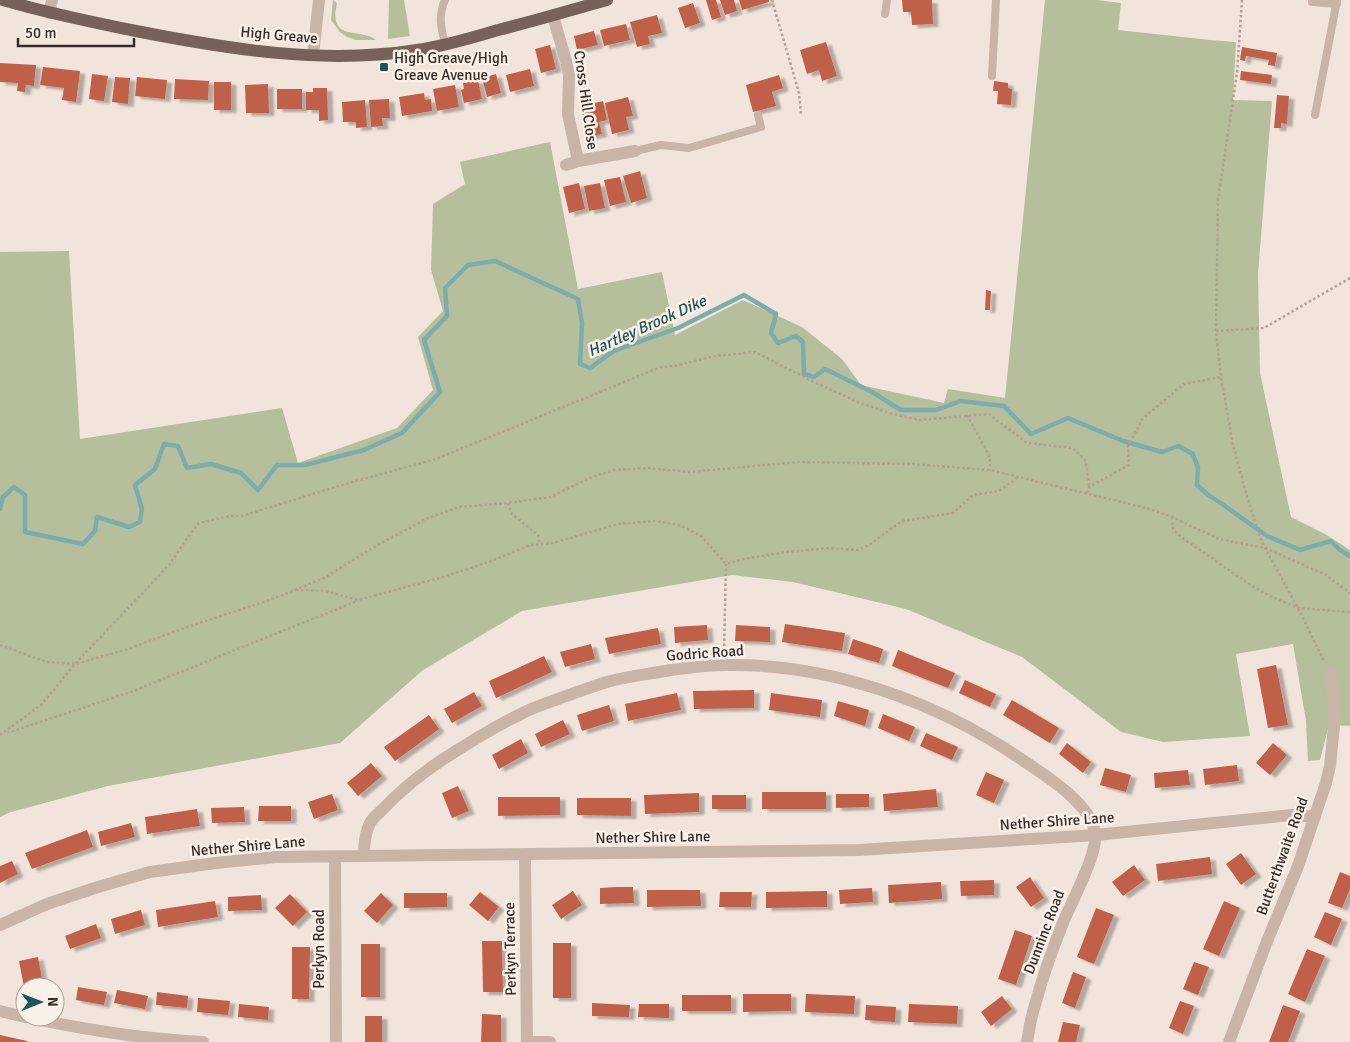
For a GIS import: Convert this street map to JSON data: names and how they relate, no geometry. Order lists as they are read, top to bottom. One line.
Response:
{"streets":{"main road":["High Greave"],"street":["Cross Hill Close","Godric Road","Nether Shire Lane","Butterthwaite Road","Dunninc Road","Perkyn Road","Perkyn Terrace"]},"crossings":[["High Greave","Cross Hill Close"],["Godric Road","Nether Shire Lane"],["Godric Road","Dunninc Road"],["Nether Shire Lane","Butterthwaite Road"],["Nether Shire Lane","Dunninc Road"],["Nether Shire Lane","Perkyn Road"],["Nether Shire Lane","Perkyn Terrace"]],"water":["Hartley Brook Dike"],"places":{"transit":["High Greave/High Greave Avenue"]},"scale_bar":"50 m","north":"right"}
